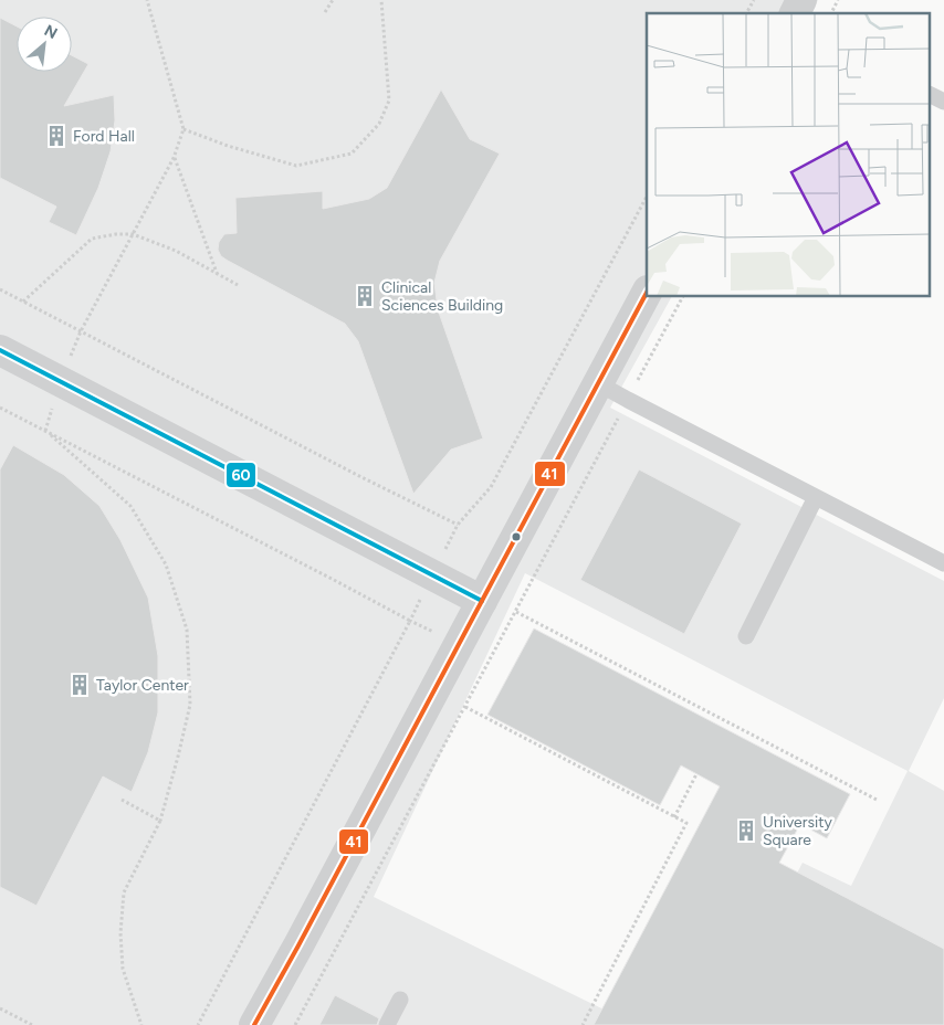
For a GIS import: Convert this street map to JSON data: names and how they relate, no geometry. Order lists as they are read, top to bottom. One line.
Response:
{"places":{"building":["Ford Hall","Clinical Sciences Building","Taylor Center","University Square"]},"lines":["transit line 41","transit line 60"],"north":"top right"}
